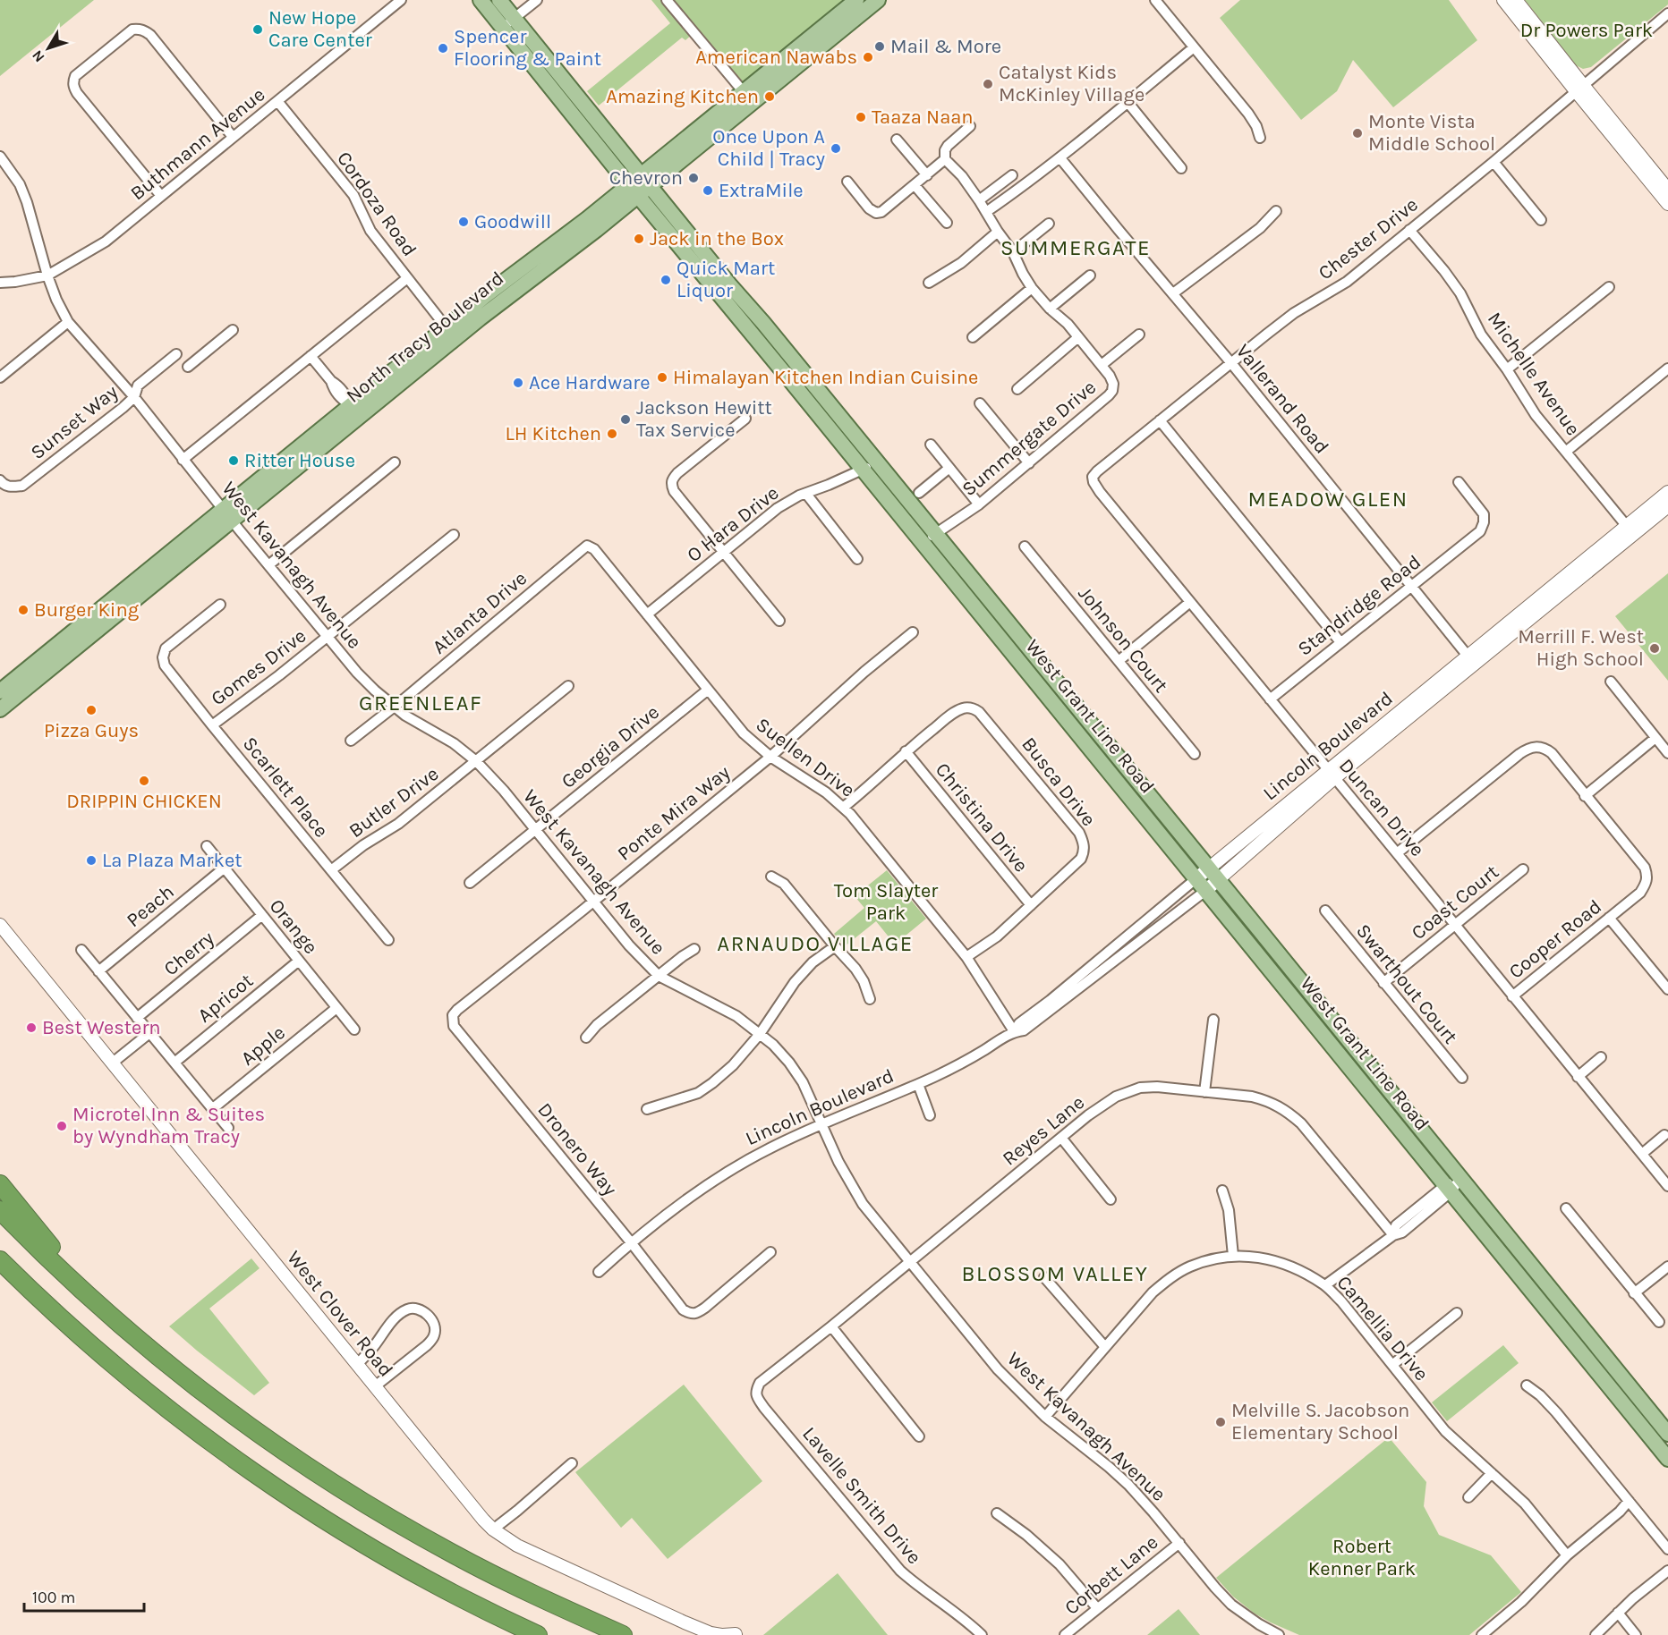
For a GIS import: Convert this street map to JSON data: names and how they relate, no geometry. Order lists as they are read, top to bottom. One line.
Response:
{"streets":{"main road":["North Tracy Boulevard","West Grant Line Road"],"street":["Buthmann Avenue","Cordoza Road","Chester Drive","Michelle Avenue","Vallerand Road","Sunset Way","Summergate Drive","O Hara Drive","West Kavanagh Avenue","Standridge Road","Atlanta Drive","Johnson Court","Gomes Drive","Lincoln Boulevard","Georgia Drive","Suellen Drive","Busca Drive","Scarlett Place","Butler Drive","Duncan Drive","Ponte Mira Way","Christina Drive","Coast Court","Peach","Orange","Cooper Road","Cherry","Swarthout Court","Apricot","Apple","Reyes Lane","Dronero Way","West Clover Road","Camellia Drive","Lavelle Smith Drive","Corbett Lane"]},"crossings":[["Buthmann Avenue","Cordoza Road"],["Buthmann Avenue","West Kavanagh Avenue"],["Cordoza Road","North Tracy Boulevard"],["Chester Drive","Michelle Avenue"],["Chester Drive","Vallerand Road"],["Chester Drive","Duncan Drive"],["North Tracy Boulevard","West Kavanagh Avenue"],["North Tracy Boulevard","West Grant Line Road"],["Michelle Avenue","Lincoln Boulevard"],["Vallerand Road","Standridge Road"],["Vallerand Road","Lincoln Boulevard"],["Sunset Way","West Kavanagh Avenue"],["Summergate Drive","West Grant Line Road"],["O Hara Drive","West Grant Line Road"],["O Hara Drive","Suellen Drive"],["West Kavanagh Avenue","Atlanta Drive"],["West Kavanagh Avenue","Gomes Drive"],["West Kavanagh Avenue","Lincoln Boulevard"],["West Kavanagh Avenue","Georgia Drive"],["West Kavanagh Avenue","Butler Drive"],["West Kavanagh Avenue","Ponte Mira Way"],["West Kavanagh Avenue","Reyes Lane"],["West Kavanagh Avenue","Camellia Drive"],["West Kavanagh Avenue","Corbett Lane"],["Standridge Road","Duncan Drive"],["Atlanta Drive","Suellen Drive"],["Gomes Drive","Scarlett Place"],["West Grant Line Road","Lincoln Boulevard"],["Lincoln Boulevard","Suellen Drive"],["Lincoln Boulevard","Duncan Drive"],["Lincoln Boulevard","Dronero Way"],["Georgia Drive","Suellen Drive"],["Suellen Drive","Busca Drive"],["Suellen Drive","Ponte Mira Way"],["Busca Drive","Christina Drive"],["Scarlett Place","Butler Drive"],["Duncan Drive","Coast Court"],["Duncan Drive","Cooper Road"],["Ponte Mira Way","Dronero Way"],["Coast Court","Swarthout Court"],["Peach","Orange"],["Orange","Cherry"],["Orange","Apricot"],["Orange","Apple"],["Reyes Lane","Lavelle Smith Drive"]],"districts":["SUMMERGATE","MEADOW GLEN","GREENLEAF","ARNAUDO VILLAGE","BLOSSOM VALLEY"],"parks":["Dr Powers Park","Tom Slayter Park","Robert Kenner Park"],"places":["New Hope Care Center","Mail & More","Spencer Flooring & Paint","American Nawabs","Catalyst Kids McKinley Village","Amazing Kitchen","Taaza Naan","Monte Vista Middle School","Once Upon A Child | Tracy","Chevron","ExtraMile","Goodwill","Jack in the Box","Quick Mart Liquor","Himalayan Kitchen Indian Cuisine","Ace Hardware","Jackson Hewitt Tax Service","LH Kitchen","Ritter House","Burger King","Merrill F. West High School","Pizza Guys","DRIPPIN CHICKEN","La Plaza Market","Best Western","Microtel Inn & Suites by Wyndham Tracy","Melville S. Jacobson Elementary School"],"scale_bar":"100 m","north":"bottom left"}
